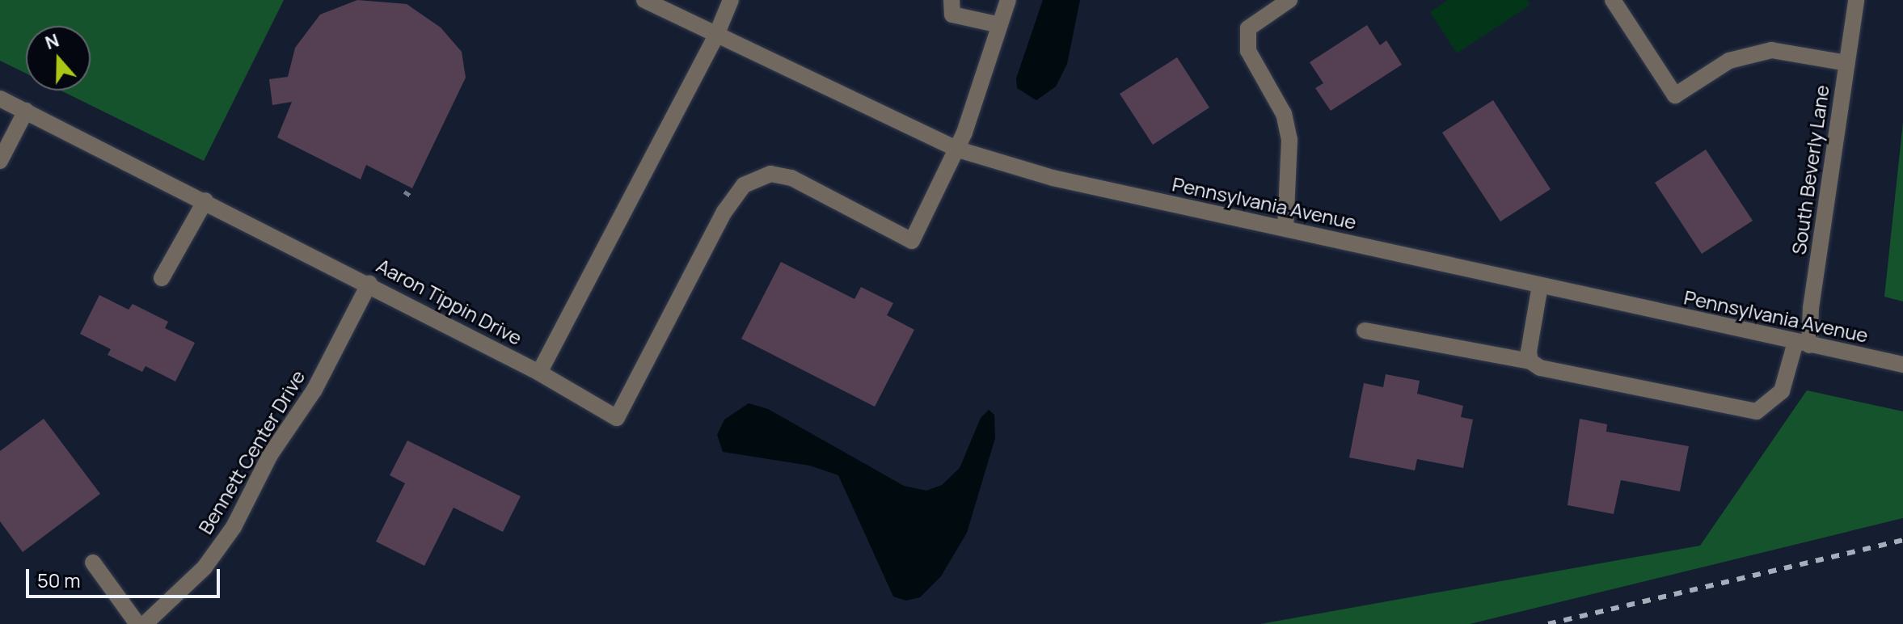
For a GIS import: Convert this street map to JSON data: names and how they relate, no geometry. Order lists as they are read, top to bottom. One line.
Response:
{"streets":{"street":["South Beverly Lane","Pennsylvania Avenue","Aaron Tippin Drive","Bennett Center Drive"]},"crossings":[["South Beverly Lane","Pennsylvania Avenue"],["Pennsylvania Avenue","Aaron Tippin Drive"],["Aaron Tippin Drive","Bennett Center Drive"]],"scale_bar":"50 m","north":"top"}
